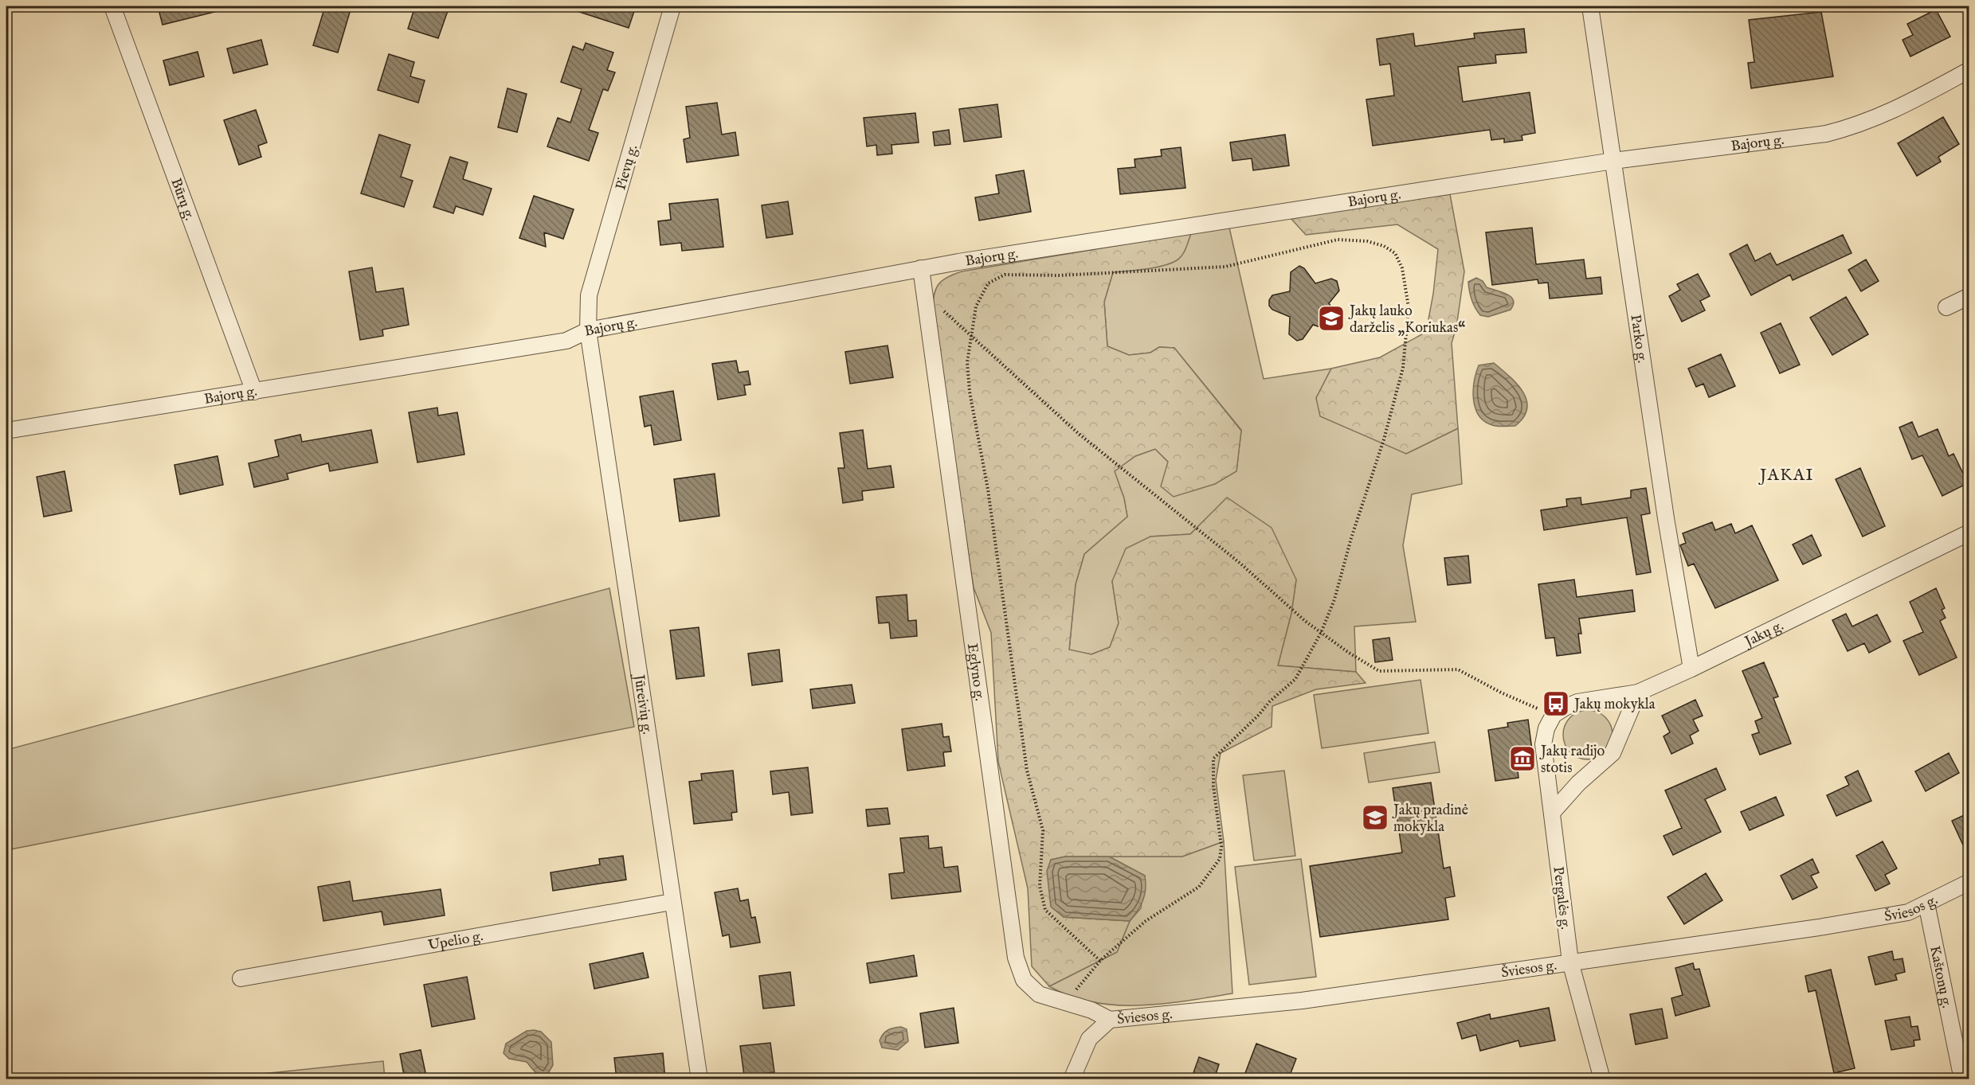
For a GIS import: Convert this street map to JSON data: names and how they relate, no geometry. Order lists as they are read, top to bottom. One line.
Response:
{"streets":{"street":["Bajorų g.","Pievų g.","Būrų g.","Parko g.","Jakų g.","Eglyno g.","Jūreivių g.","Pergalės g.","Šviesos g.","Upelio g.","Kaštonų g."]},"crossings":[["Bajorų g.","Pievų g."],["Bajorų g.","Būrų g."],["Bajorų g.","Parko g."],["Bajorų g.","Eglyno g."],["Bajorų g.","Jūreivių g."],["Pievų g.","Jūreivių g."],["Parko g.","Jakų g."],["Jakų g.","Pergalės g."],["Eglyno g.","Šviesos g."],["Jūreivių g.","Upelio g."],["Pergalės g.","Šviesos g."],["Šviesos g.","Kaštonų g."]],"districts":["JAKAI"],"places":{"school or university":["Jakų lauko darželis „Koriukas“","Jakų pradinė mokykla"],"bus stop":["Jakų mokykla"],"museum":["Jakų radijo stotis"]}}
